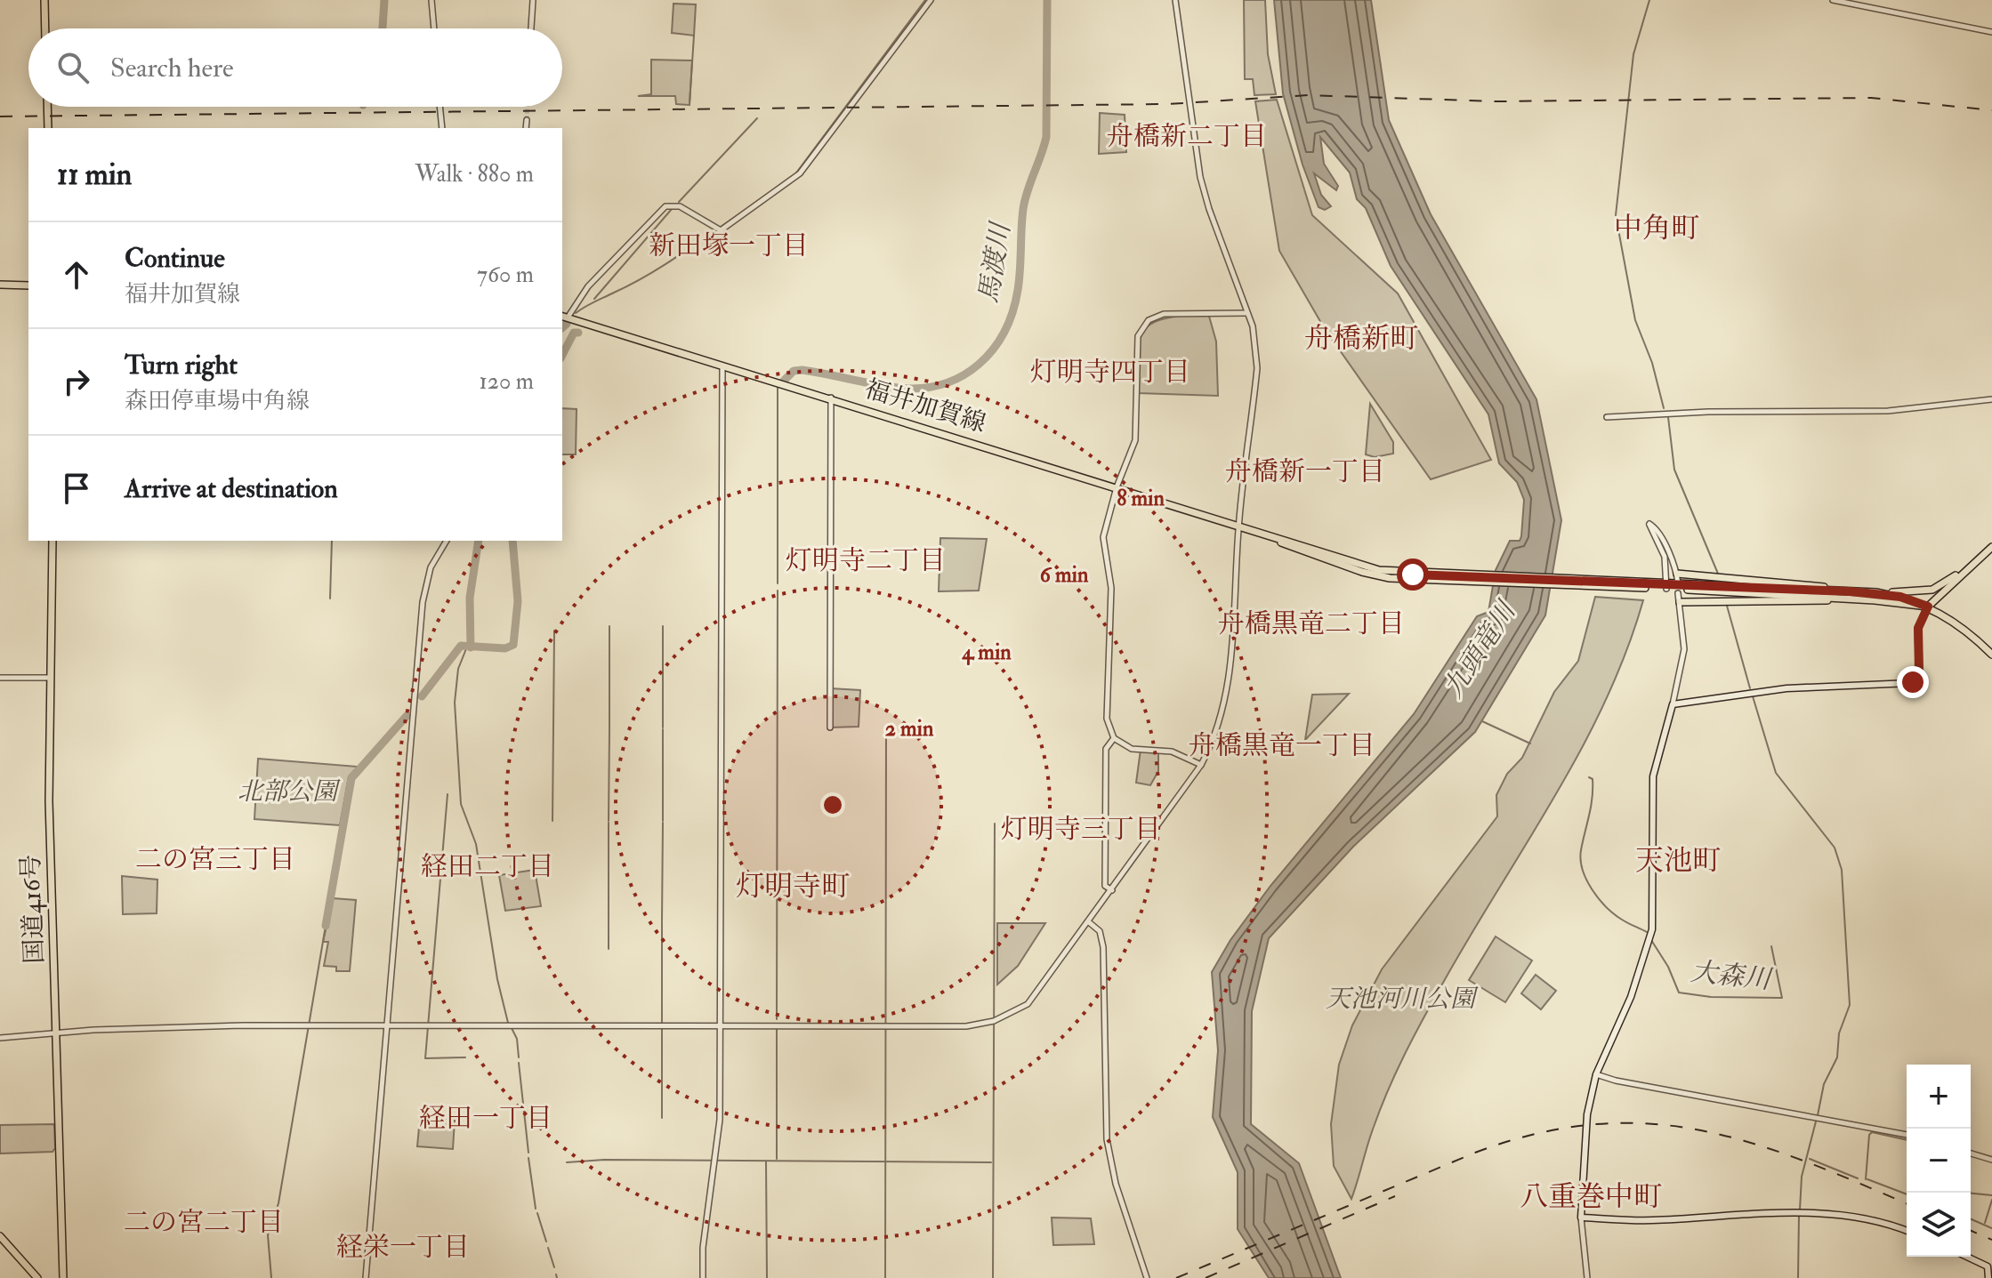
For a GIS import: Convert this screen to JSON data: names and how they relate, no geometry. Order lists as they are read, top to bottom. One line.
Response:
{"streets":{"main road":["福井加賀線","国道416号"]},"districts":["舟橋新二丁目","中角町","新田塚一丁目","舟橋新町","灯明寺四丁目","舟橋新一丁目","灯明寺二丁目","舟橋黒竜二丁目","舟橋黒竜一丁目","灯明寺三丁目","二の宮三丁目","天池町","経田二丁目","灯明寺町","経田一丁目","八重巻中町","二の宮二丁目","経栄一丁目"],"water":["馬渡川","九頭竜川","大森川"],"parks":["北部公園","天池河川公園"],"page":{"search":"Search here","heading":["11 min","Walk · 880 m"],"list":[["Continue","福井加賀線","760 m"],["Turn right","森田停車場中角線","120 m"],"Arrive at destination"],"map_buttons":["+","−"]},"rings":["8 min","6 min","4 min","2 min"]}
